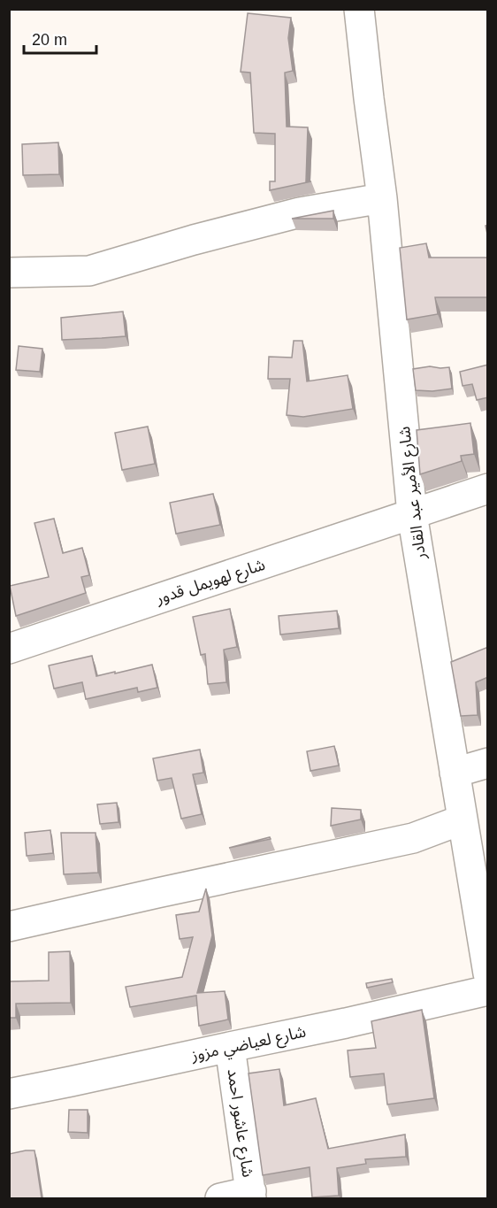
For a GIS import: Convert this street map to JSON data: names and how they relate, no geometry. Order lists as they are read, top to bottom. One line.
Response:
{"streets":{"street":["شارع الأمير عبد القادر","شارع لهويمل قدور","شارع لعياضي مزوز","شارع عاشور احمد"]},"crossings":[["شارع الأمير عبد القادر","شارع لهويمل قدور"],["شارع لعياضي مزوز","شارع عاشور احمد"]],"scale_bar":"20 m"}
